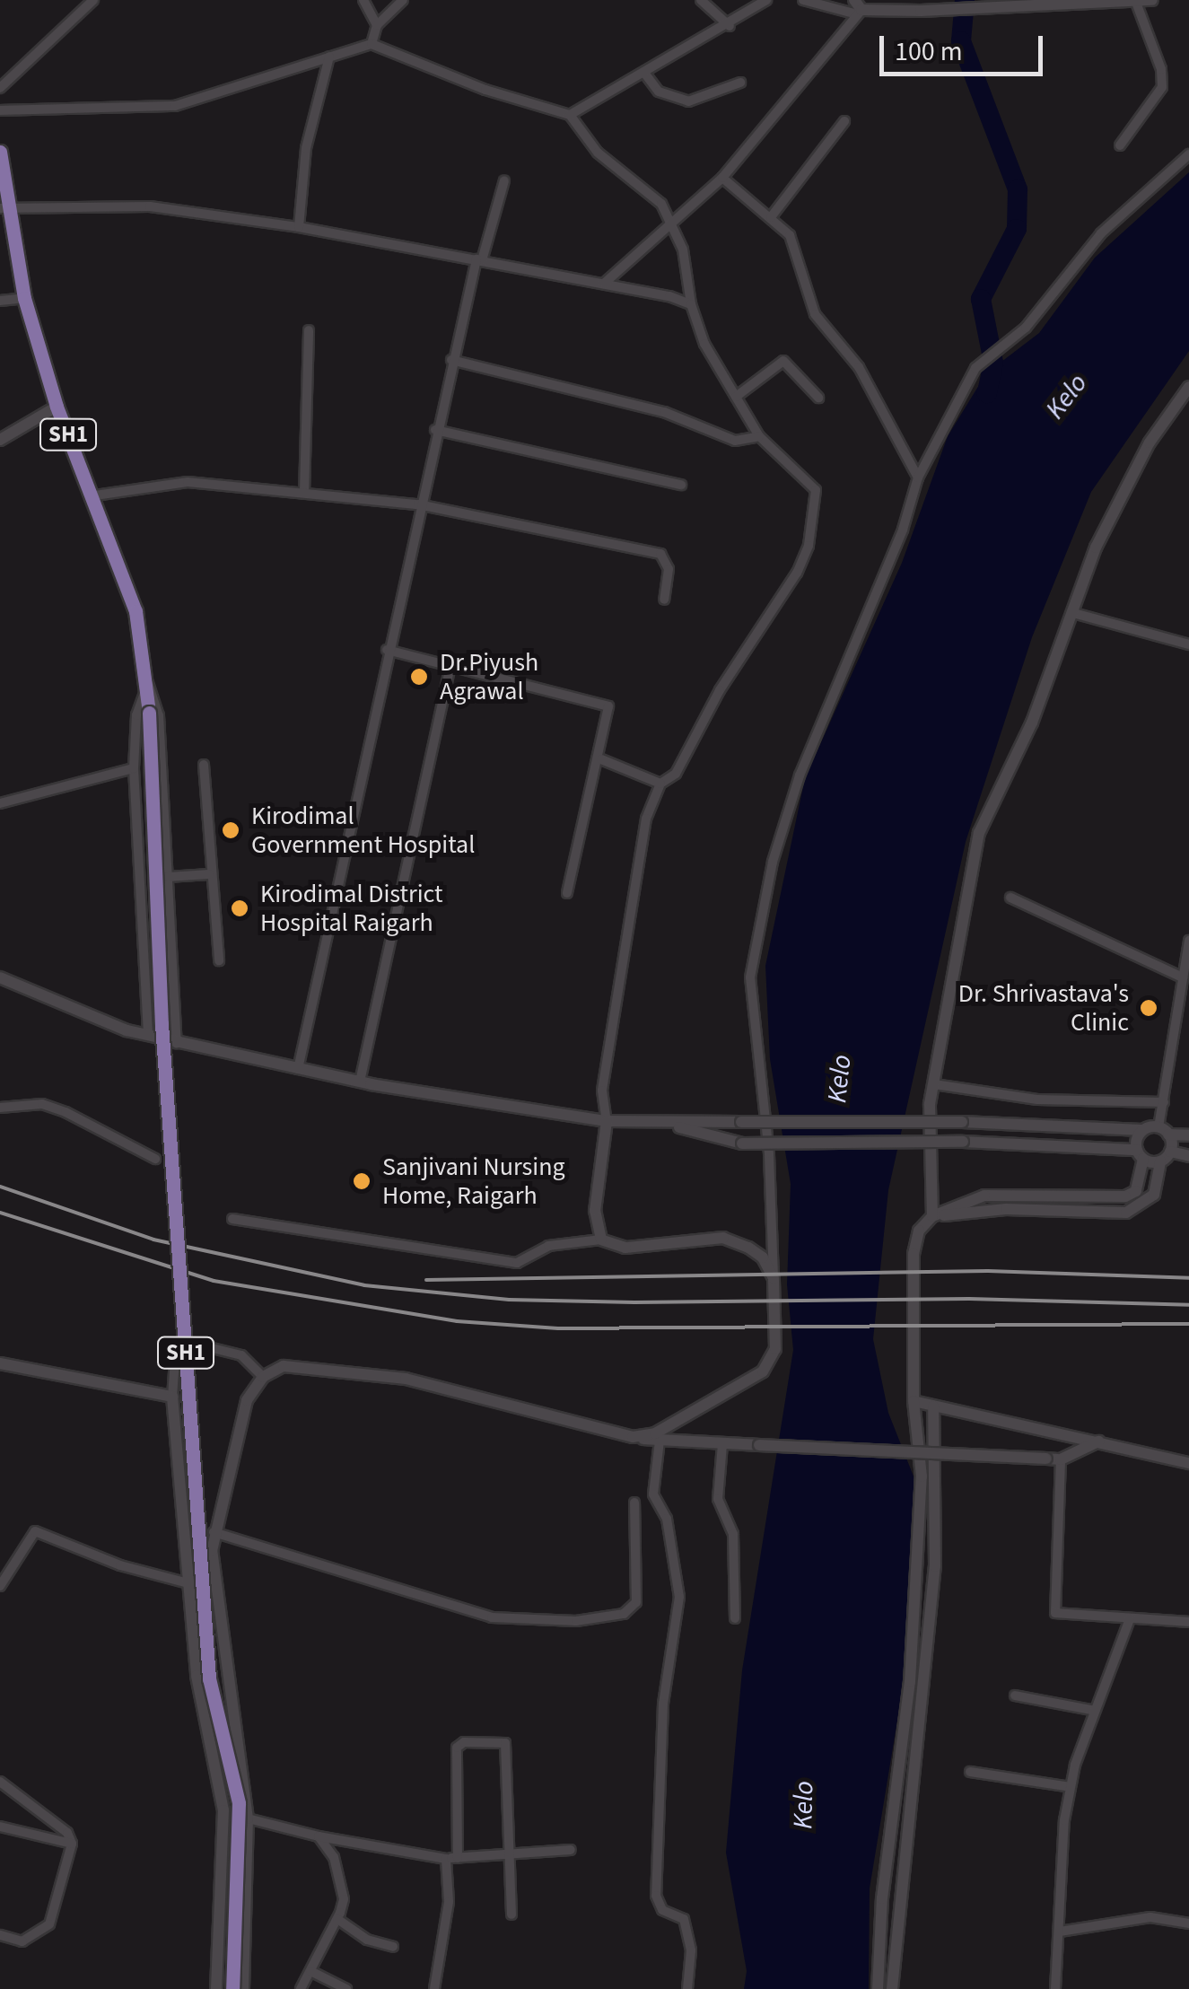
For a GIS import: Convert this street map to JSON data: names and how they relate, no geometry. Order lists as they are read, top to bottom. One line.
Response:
{"streets":{"main road":["SH1"]},"water":["Kelo"],"places":["Dr.Piyush Agrawal","Kirodimal Government Hospital","Kirodimal District Hospital Raigarh","Dr. Shrivastava's Clinic","Sanjivani Nursing Home, Raigarh"],"scale_bar":"100 m"}
